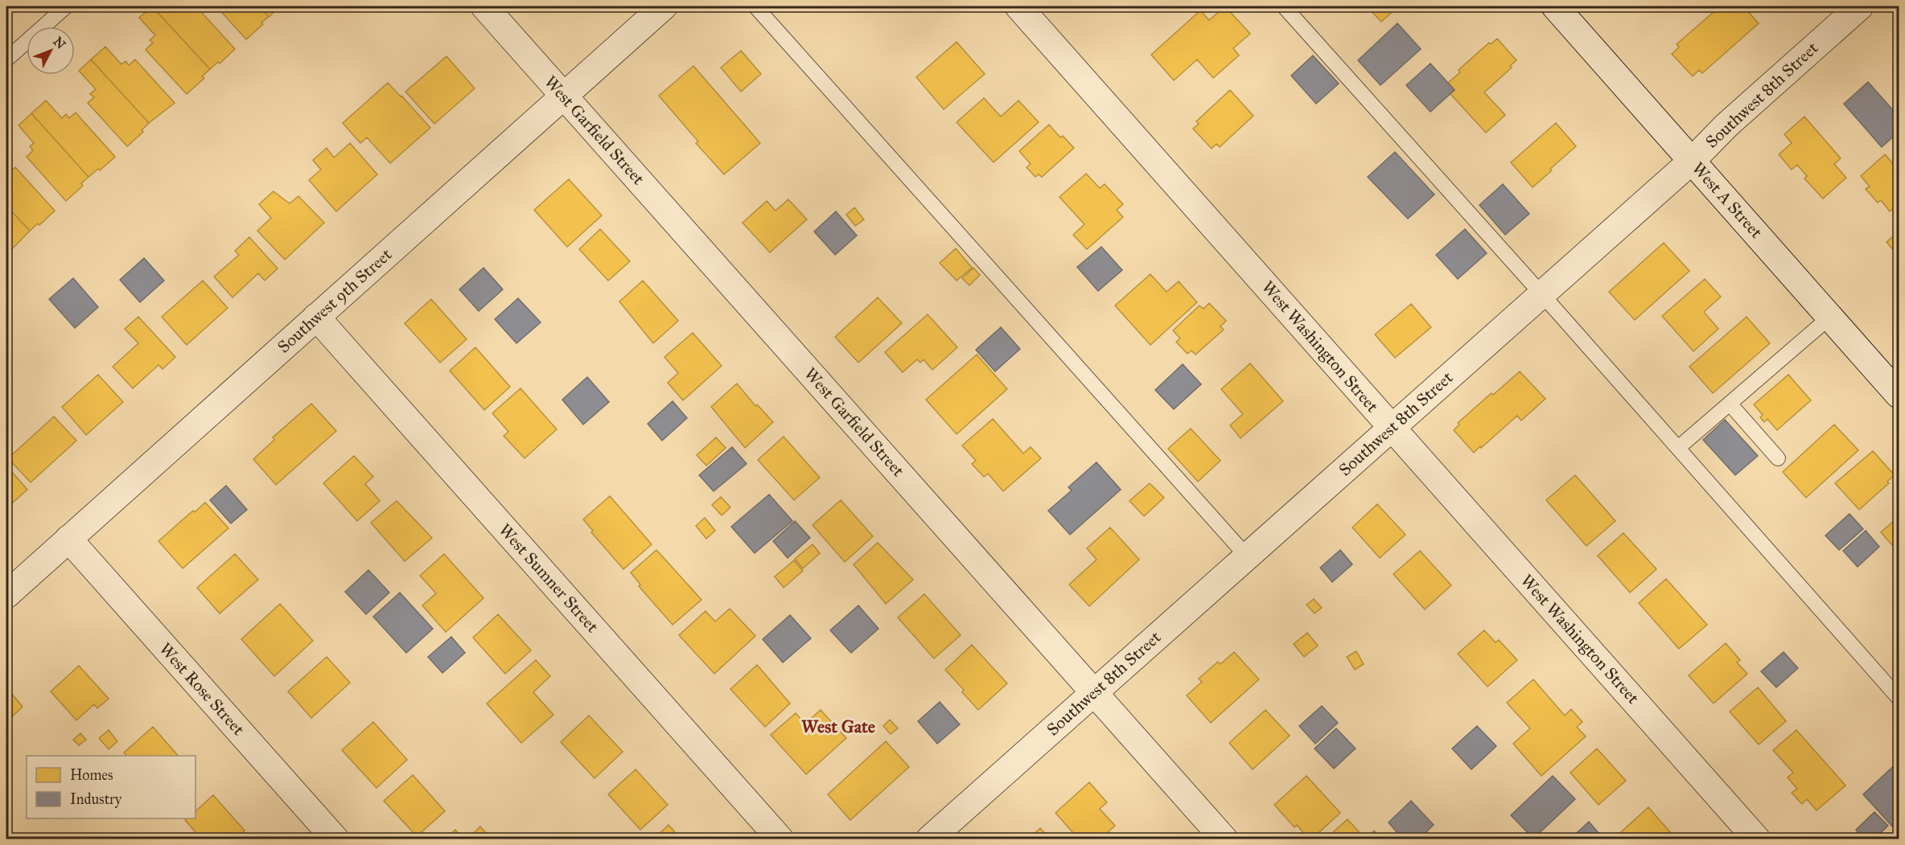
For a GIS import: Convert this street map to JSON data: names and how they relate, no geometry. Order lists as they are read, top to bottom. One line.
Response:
{"streets":{"street":["Southwest 8th Street","West Garfield Street","West A Street","Southwest 9th Street","West Washington Street","West Sumner Street","West Rose Street"]},"crossings":[["Southwest 8th Street","West Garfield Street"],["Southwest 8th Street","West A Street"],["Southwest 8th Street","West Washington Street"],["West Garfield Street","Southwest 9th Street"],["Southwest 9th Street","West Sumner Street"],["Southwest 9th Street","West Rose Street"]],"districts":["West Gate"],"legend":["Homes","Industry"],"north":"top right"}
